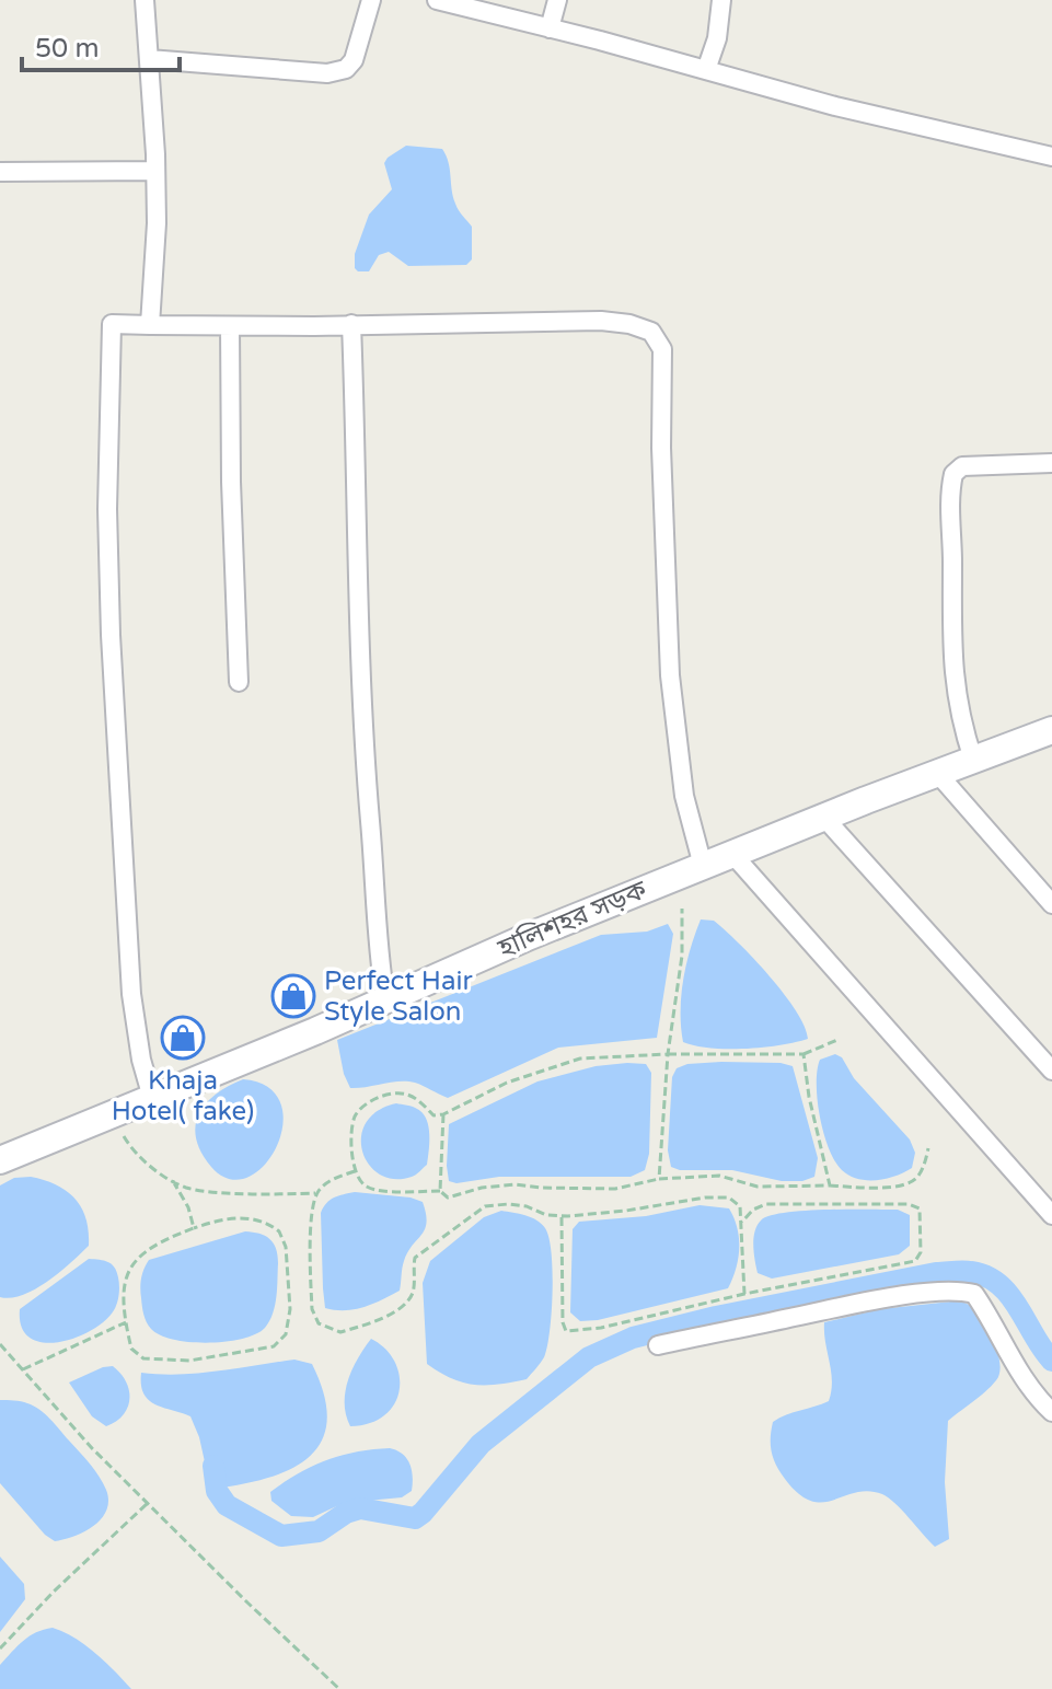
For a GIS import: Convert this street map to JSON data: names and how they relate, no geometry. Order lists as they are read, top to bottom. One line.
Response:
{"streets":{"street":["হালিশহর সড়ক"]},"places":{"shop":["Perfect Hair Style Salon","Khaja Hotel( fake)"]},"scale_bar":"50 m"}
